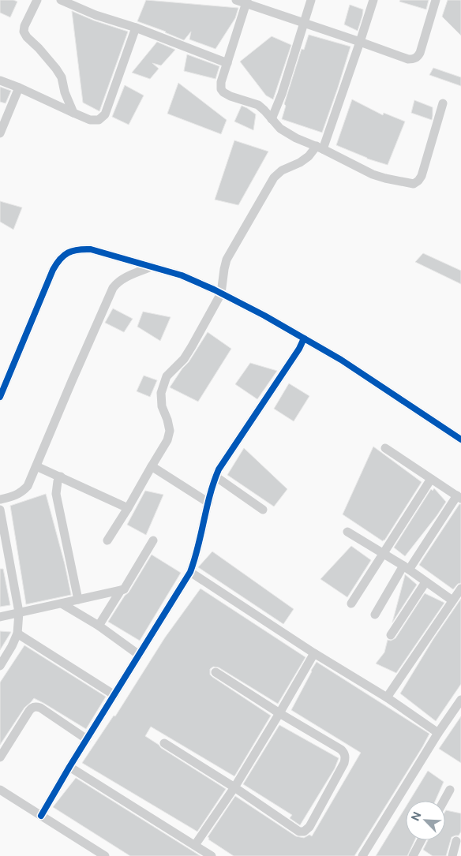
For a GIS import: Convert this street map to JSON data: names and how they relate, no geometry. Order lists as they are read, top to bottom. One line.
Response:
{"north":"top left"}
